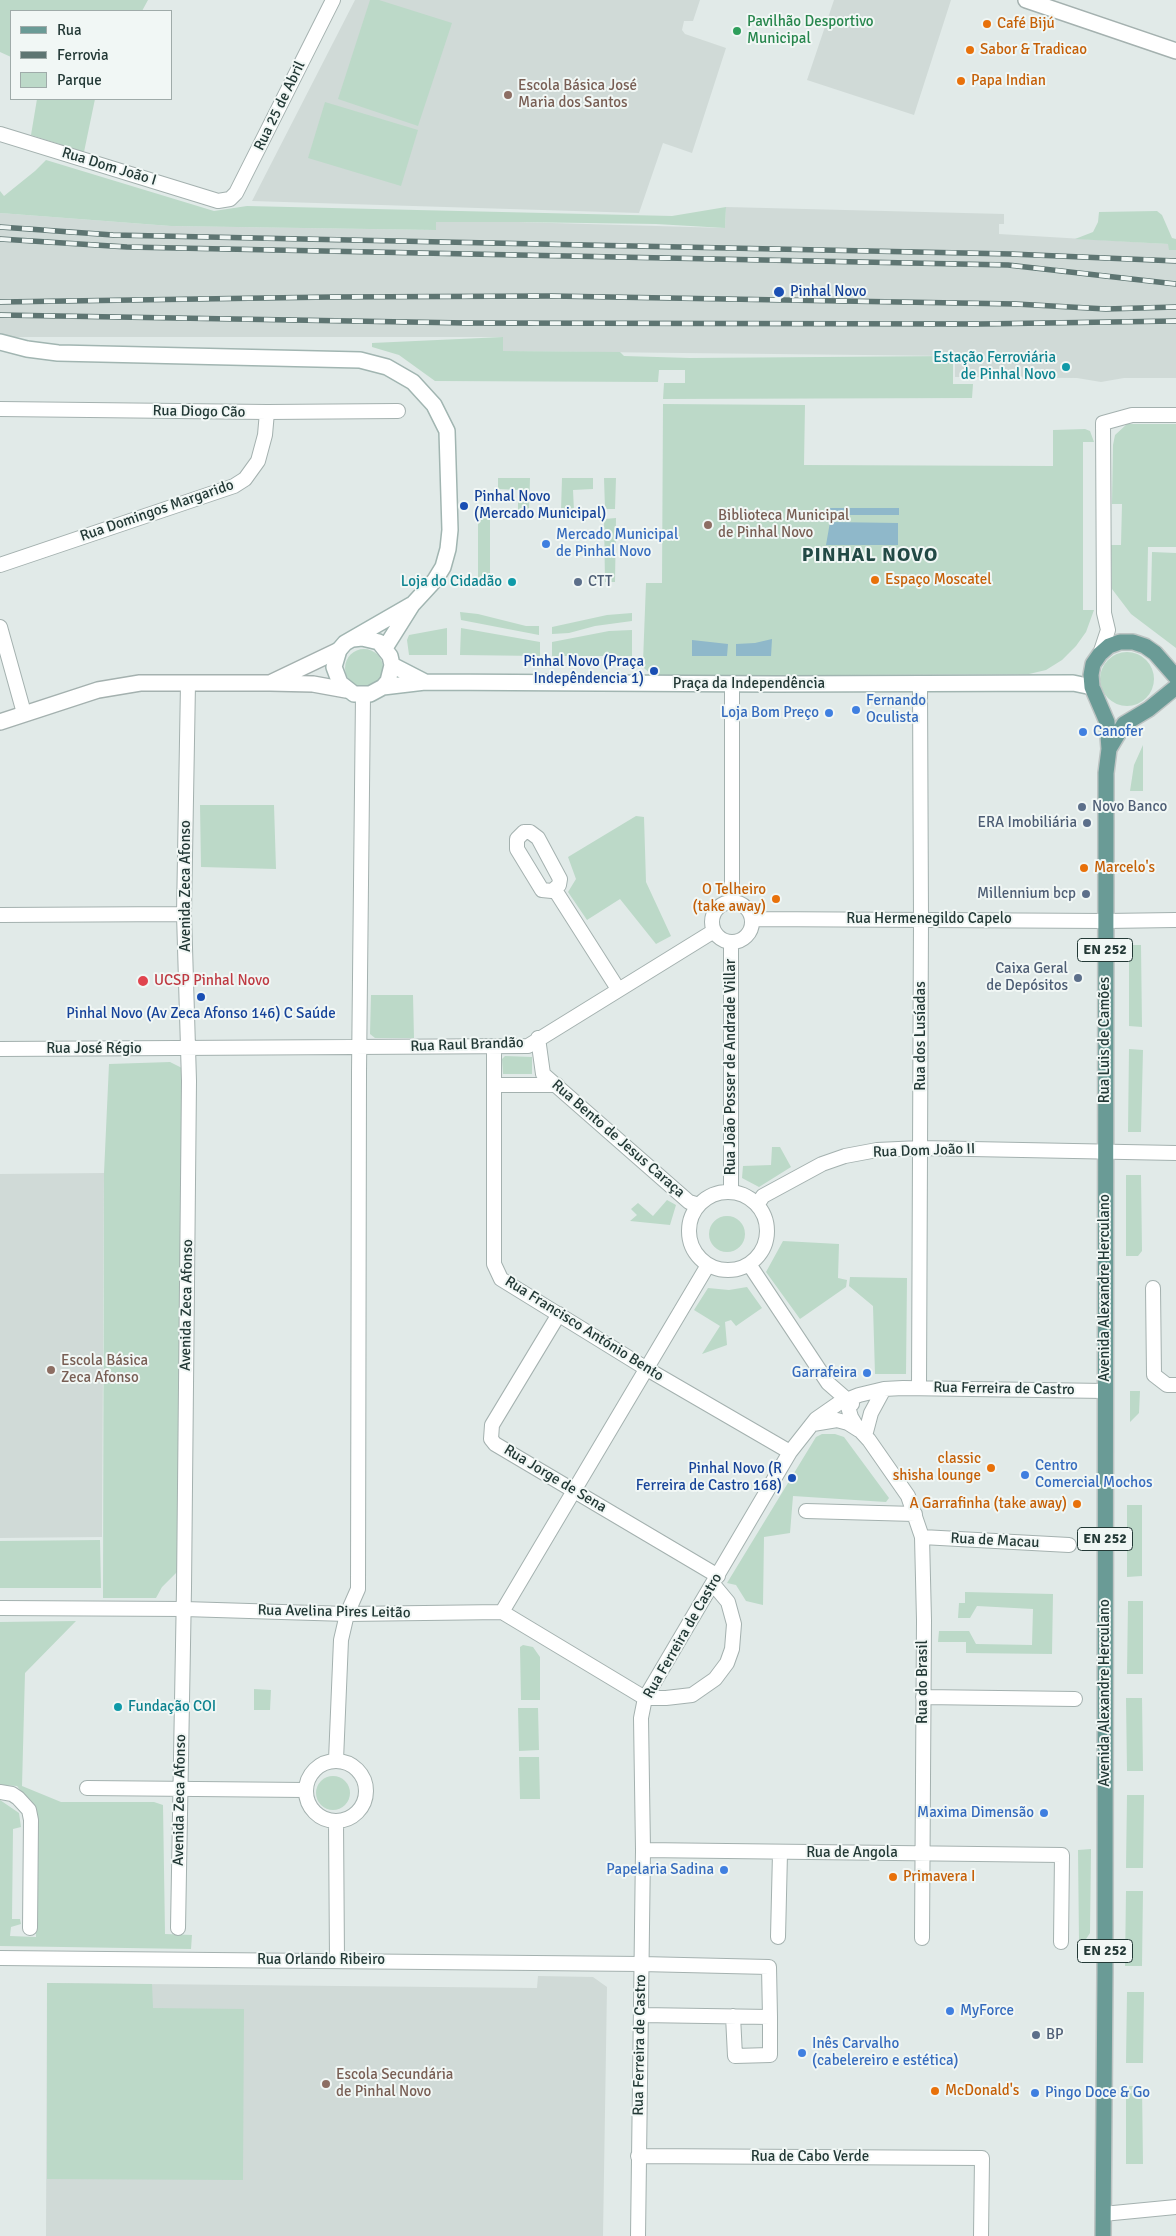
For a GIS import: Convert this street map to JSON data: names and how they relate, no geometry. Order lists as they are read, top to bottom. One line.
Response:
{"streets":{"main road":["Praça da Independência","EN 252","Rua Luis de Camões","Avenida Alexandre Herculano"],"street":["Rua 25 de Abril","Rua Dom João I","Rua Diogo Cão","Rua Domingos Margarido","Avenida Zeca Afonso","Rua Hermenegildo Capelo","Rua dos Lusíadas","Rua Raul Brandão","Rua José Régio","Rua João Posser de Andrade Villar","Rua Bento de Jesus Caraça","Rua Dom João II","Rua Francisco António Bento","Rua Ferreira de Castro","Rua Jorge de Sena","Rua de Macau","Rua Avelina Pires Leitão","Rua do Brasil","Rua de Angola","Rua Orlando Ribeiro","Rua de Cabo Verde"]},"crossings":[["Rua 25 de Abril","Rua Dom João I"],["Rua Diogo Cão","Rua Domingos Margarido"],["Praça da Independência","Rua dos Lusíadas"],["Praça da Independência","Rua Luis de Camões"],["Avenida Zeca Afonso","Rua Raul Brandão"],["Avenida Zeca Afonso","Rua José Régio"],["Avenida Zeca Afonso","Rua Avelina Pires Leitão"],["Rua Hermenegildo Capelo","Rua dos Lusíadas"],["Rua Hermenegildo Capelo","Rua Luis de Camões"],["Rua Hermenegildo Capelo","Rua Raul Brandão"],["Rua Hermenegildo Capelo","Rua João Posser de Andrade Villar"],["Rua dos Lusíadas","Rua Dom João II"],["Rua dos Lusíadas","Rua Ferreira de Castro"],["Rua Luis de Camões","Rua Dom João II"],["Rua Luis de Camões","Avenida Alexandre Herculano"],["Rua Raul Brandão","Rua José Régio"],["Rua Raul Brandão","Rua João Posser de Andrade Villar"],["Rua Raul Brandão","Rua Bento de Jesus Caraça"],["Rua Raul Brandão","Rua Francisco António Bento"],["Rua João Posser de Andrade Villar","Rua Bento de Jesus Caraça"],["Rua João Posser de Andrade Villar","Rua Dom João II"],["Rua João Posser de Andrade Villar","Rua do Brasil"],["Rua Bento de Jesus Caraça","Rua Dom João II"],["Rua Bento de Jesus Caraça","Rua do Brasil"],["Rua Dom João II","Avenida Alexandre Herculano"],["Rua Dom João II","Rua do Brasil"],["Avenida Alexandre Herculano","Rua Ferreira de Castro"],["Rua Francisco António Bento","Rua Ferreira de Castro"],["Rua Francisco António Bento","Rua Jorge de Sena"],["Rua Ferreira de Castro","Rua Jorge de Sena"],["Rua Ferreira de Castro","Rua do Brasil"],["Rua Ferreira de Castro","Rua de Angola"],["Rua Ferreira de Castro","Rua Orlando Ribeiro"],["Rua Ferreira de Castro","Rua de Cabo Verde"],["Rua de Macau","Rua do Brasil"],["Rua do Brasil","Rua de Angola"]],"districts":["PINHAL NOVO"],"places":["Café Bijú","Pavilhão Desportivo Municipal","Sabor & Tradicao","Papa Indian","Escola Básica José Maria dos Santos","Pinhal Novo","Estação Ferroviária de Pinhal Novo","Pinhal Novo (Mercado Municipal)","Biblioteca Municipal de Pinhal Novo","Mercado Municipal de Pinhal Novo","Espaço Moscatel","Loja do Cidadão","CTT","Pinhal Novo (Praça Indepêndencia 1)","Fernando Oculista","Loja Bom Preço","Canofer","Novo Banco","ERA Imobiliária","Marcelo's","Millennium bcp","O Telheiro (take away)","Caixa Geral de Depósitos","UCSP Pinhal Novo","Pinhal Novo (Av Zeca Afonso 146) C Saúde","Escola Básica Zeca Afonso","Garrafeira","classic shisha lounge","Centro Comercial Mochos","Pinhal Novo (R Ferreira de Castro 168)","A Garrafinha (take away)","Fundação COI","Maxima Dimensão","Papelaria Sadina","Primavera I","MyForce","BP","Inês Carvalho (cabelereiro e estética)","Escola Secundária de Pinhal Novo","McDonald's","Pingo Doce & Go"],"legend":["Rua","Ferrovia","Parque"]}
